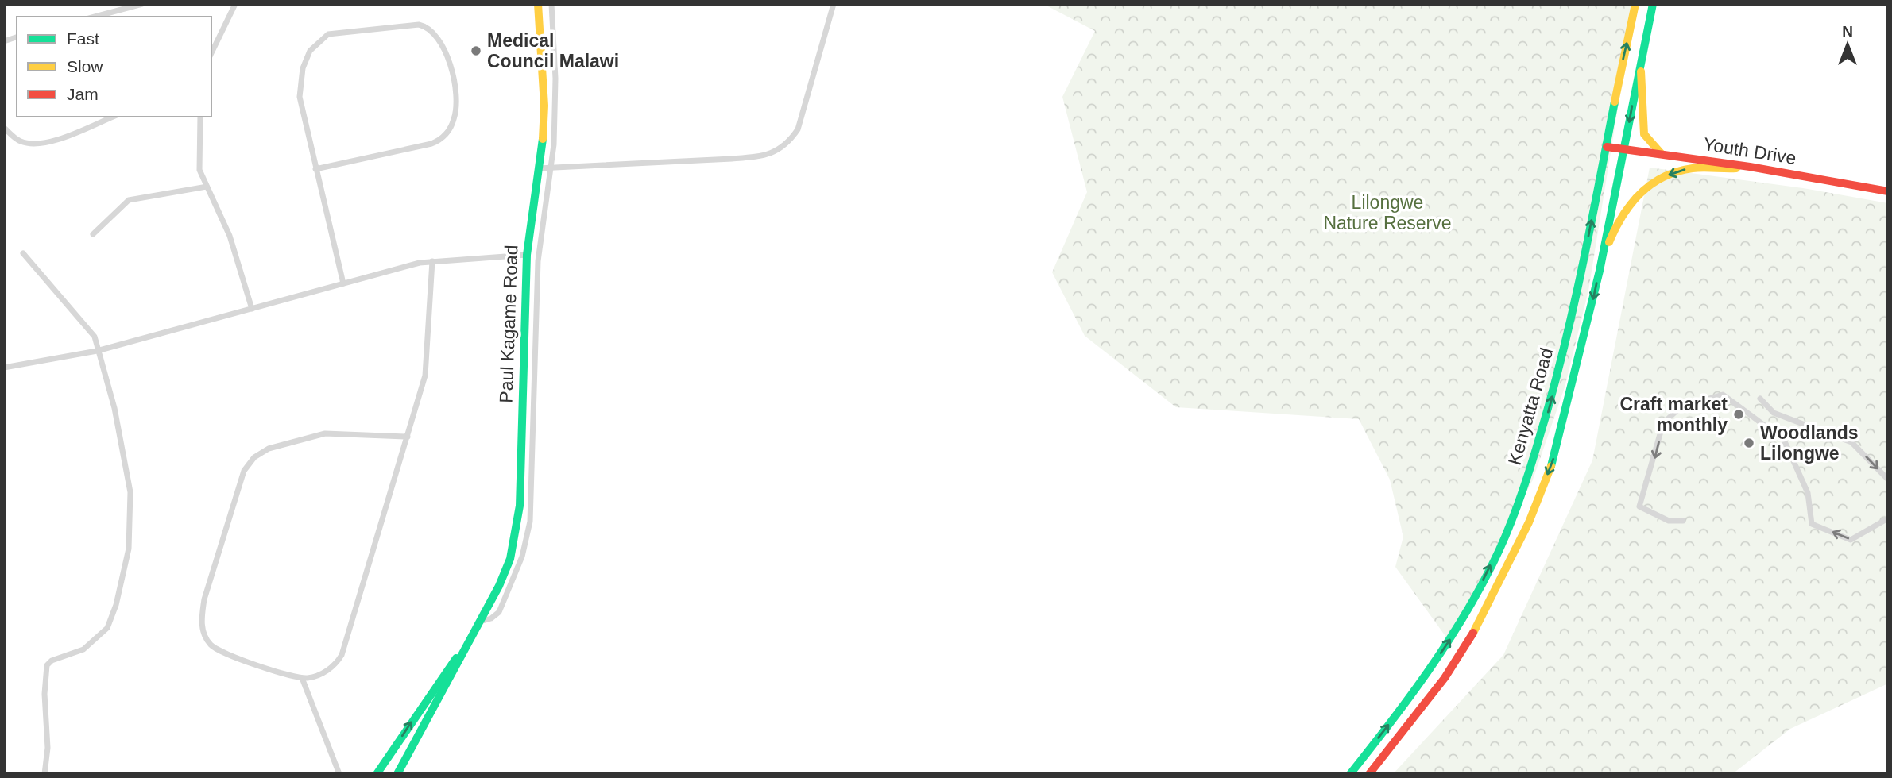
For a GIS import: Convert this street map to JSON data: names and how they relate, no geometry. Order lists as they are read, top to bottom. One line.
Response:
{"streets":{"main road":["Youth Drive","Paul Kagame Road","Kenyatta Road"]},"crossings":[["Youth Drive","Kenyatta Road"]],"parks":["Lilongwe Nature Reserve"],"places":["Medical Council Malawi","Craft market monthly","Woodlands Lilongwe"],"legend":["Fast","Slow","Jam"],"north":"top"}
